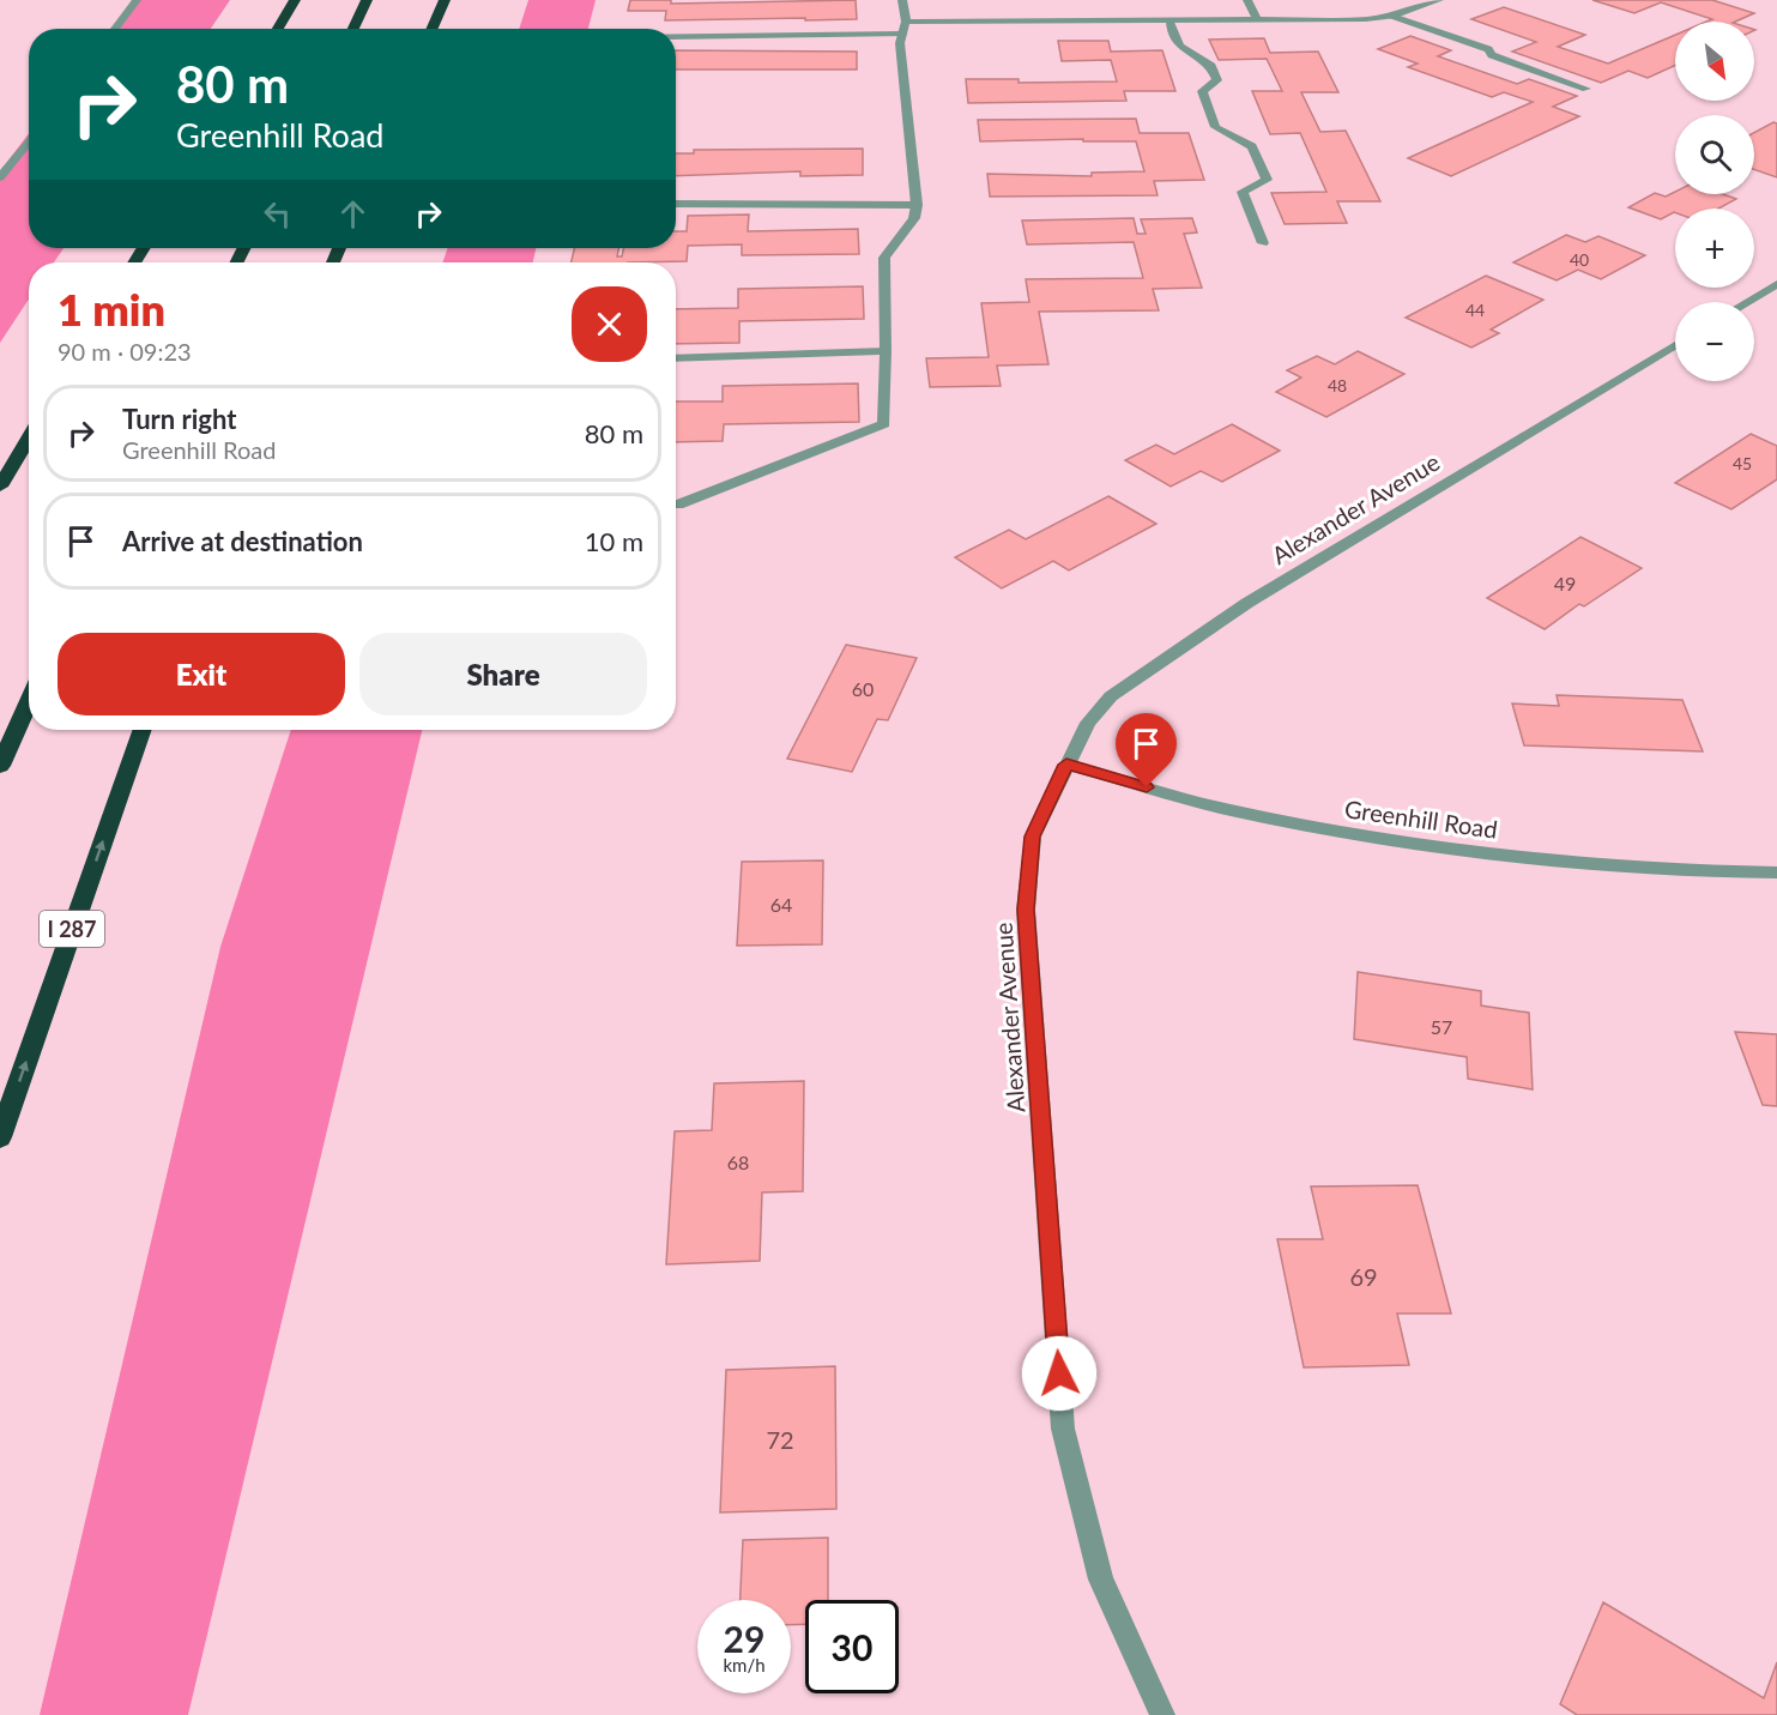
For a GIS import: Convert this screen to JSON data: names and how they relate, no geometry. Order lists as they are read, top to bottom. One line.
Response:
{"streets":{"highway":["I 287"],"street":["Alexander Avenue","Greenhill Road"]},"crossings":[["Alexander Avenue","Greenhill Road"]],"house_numbers":["40","44","48","45","49","60","64","57","68","69","72"],"north":"bottom right","page":{"map_buttons":["+","−"],"turn":["80 m","Greenhill Road"],"heading":["1 min","90 m · 09:23"],"list":[{"name":"Turn right","note":"Greenhill Road","value":"80 m"},{"name":"Arrive at destination","value":"10 m"}],"buttons":["Exit","Share"],"speed":"29 km/h","limit":"30"}}
